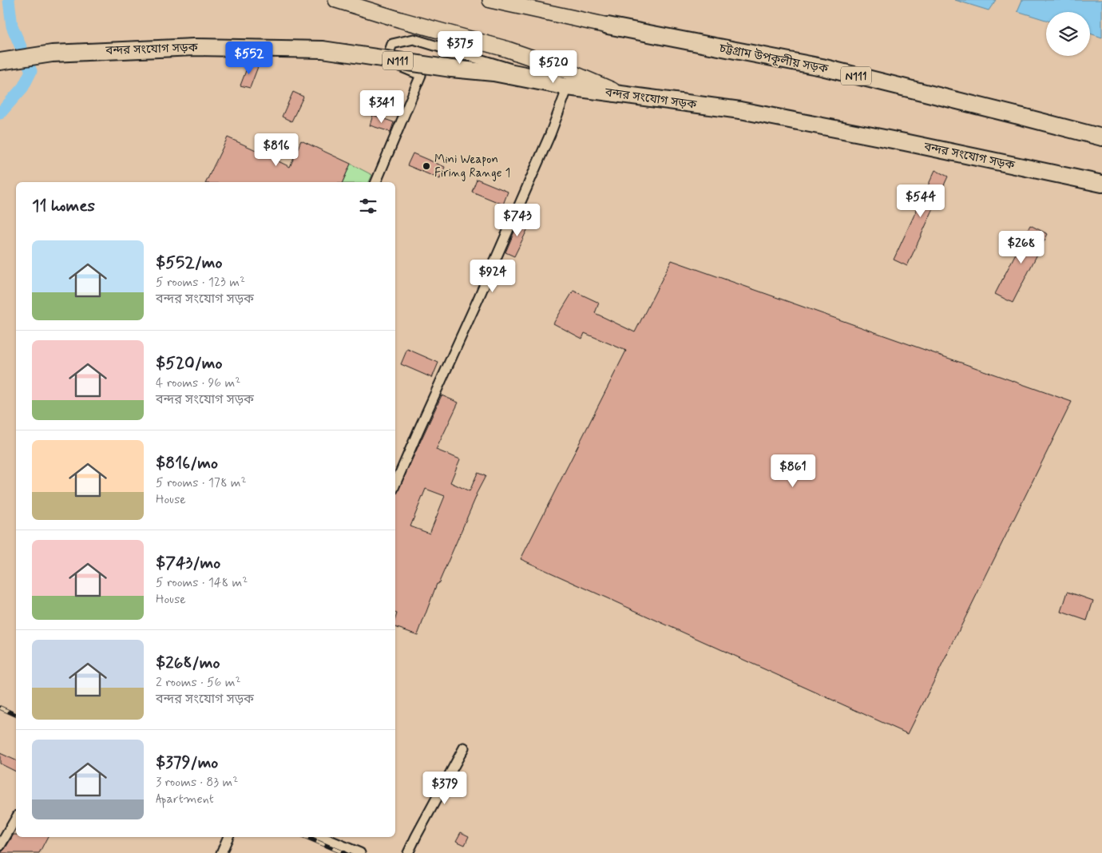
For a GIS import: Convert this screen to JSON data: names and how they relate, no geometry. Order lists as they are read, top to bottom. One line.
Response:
{"streets":{"highway":["বন্দর সংযোগ সড়ক","চট্টগ্রাম উপকূলীয় সড়ক","N111"]},"places":["Mini Weapon Firing Range 1"],"page":{"price":["$375","$552","$520","$341","$816","$544","$743","$268","$924","$861","$379"],"heading":"11 homes","list":[{"name":"$552/mo","note":"5 rooms · 123 m² · বন্দর সংযোগ সড়ক"},{"name":"$520/mo","note":"4 rooms · 96 m² · বন্দর সংযোগ সড়ক"},{"name":"$816/mo","note":"5 rooms · 178 m² · House"},{"name":"$743/mo","note":"5 rooms · 148 m² · House"},{"name":"$268/mo","note":"2 rooms · 56 m² · বন্দর সংযোগ সড়ক"},{"name":"$379/mo","note":"3 rooms · 83 m² · Apartment"}]}}
